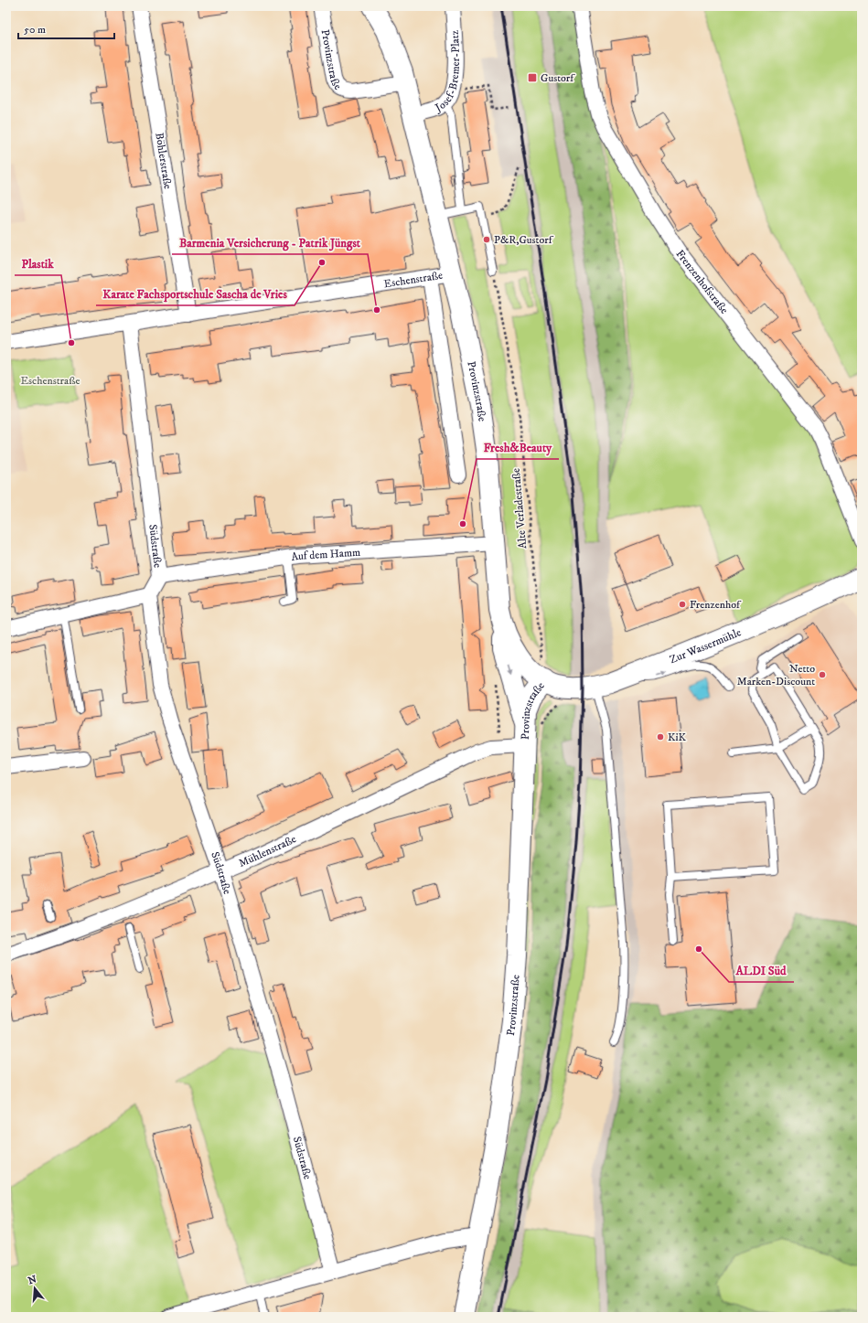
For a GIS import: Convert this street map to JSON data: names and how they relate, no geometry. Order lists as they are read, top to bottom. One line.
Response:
{"streets":{"main road":["Provinzstraße","Zur Wassermühle"],"street":["Josef-Bremer-Platz","Böhlerstraße","Eschenstraße","Frenzenhofstraße","Südstraße","Auf dem Hamm","Mühlenstraße"],"path":["Alte Verladestraße"]},"crossings":[["Provinzstraße","Josef-Bremer-Platz"],["Provinzstraße","Eschenstraße"],["Provinzstraße","Auf dem Hamm"],["Provinzstraße","Zur Wassermühle"],["Provinzstraße","Mühlenstraße"],["Böhlerstraße","Eschenstraße"],["Eschenstraße","Südstraße"],["Südstraße","Auf dem Hamm"],["Südstraße","Mühlenstraße"]],"parks":["Eschenstraße"],"places":{"transit":["Gustorf"],"other":["P&R,Gustorf","Karate Fachsportschule Sascha de Vries","Barmenia Versicherung - Patrik Jüngst","Plastik","Fresh&Beauty","Frenzenhof","Netto Marken-Discount","KiK","ALDI Süd"]},"scale_bar":"50 m","north":"top"}
